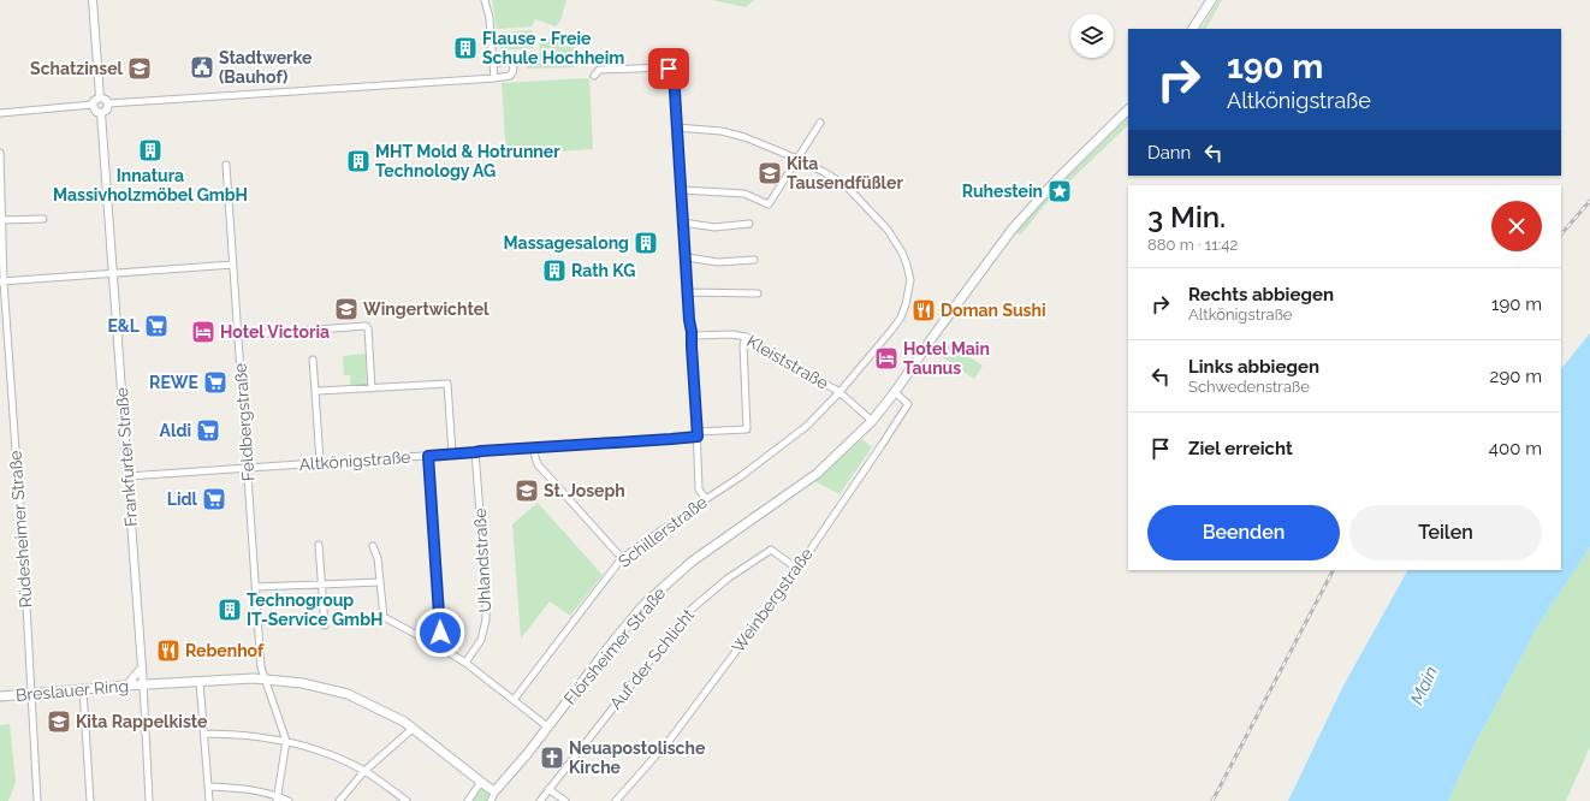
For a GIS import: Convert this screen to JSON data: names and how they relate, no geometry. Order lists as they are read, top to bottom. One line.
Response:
{"streets":{"main road":["Flörsheimer Straße","Breslauer Ring"],"street":["Kleiststraße","Feldbergstraße","Frankfurter Straße","Altkönigstraße","Rüdesheimer Straße","Schillerstraße","Uhlandstraße","Weinbergstraße","Auf der Schlicht"]},"crossings":[["Kleiststraße","Altkönigstraße"],["Kleiststraße","Schillerstraße"],["Kleiststraße","Flörsheimer Straße"],["Feldbergstraße","Altkönigstraße"],["Feldbergstraße","Breslauer Ring"],["Frankfurter Straße","Altkönigstraße"],["Frankfurter Straße","Breslauer Ring"],["Altkönigstraße","Uhlandstraße"],["Rüdesheimer Straße","Breslauer Ring"],["Weinbergstraße","Flörsheimer Straße"],["Weinbergstraße","Auf der Schlicht"],["Flörsheimer Straße","Breslauer Ring"]],"water":["Main"],"places":{"building":["Flause - Freie Schule Hochheim","Innatura Massivholzmöbel GmbH","MHT Mold & Hotrunner Technology AG","Massagesalong","Rath KG","Technogroup IT-Service GmbH"],"public building":["Stadtwerke (Bauhof)"],"school or university":["Schatzinsel","Kita Tausendfüßler","Wingertwichtel","St. Joseph","Kita Rappelkiste"],"place":["Ruhestein"],"restaurant":["Doman Sushi","Rebenhof"],"supermarket":["E&L","REWE","Aldi","Lidl"],"hotel":["Hotel Victoria","Hotel Main Taunus"],"church":["Neuapostolische Kirche"]},"page":{"turn":["190 m","Altkönigstraße"],"then":"Dann","heading":["3 Min.","880 m · 11:42"],"list":[{"name":"Rechts abbiegen","note":"Altkönigstraße","value":"190 m"},{"name":"Links abbiegen","note":"Schwedenstraße","value":"290 m"},{"name":"Ziel erreicht","value":"400 m"}],"buttons":["Beenden","Teilen"]}}
